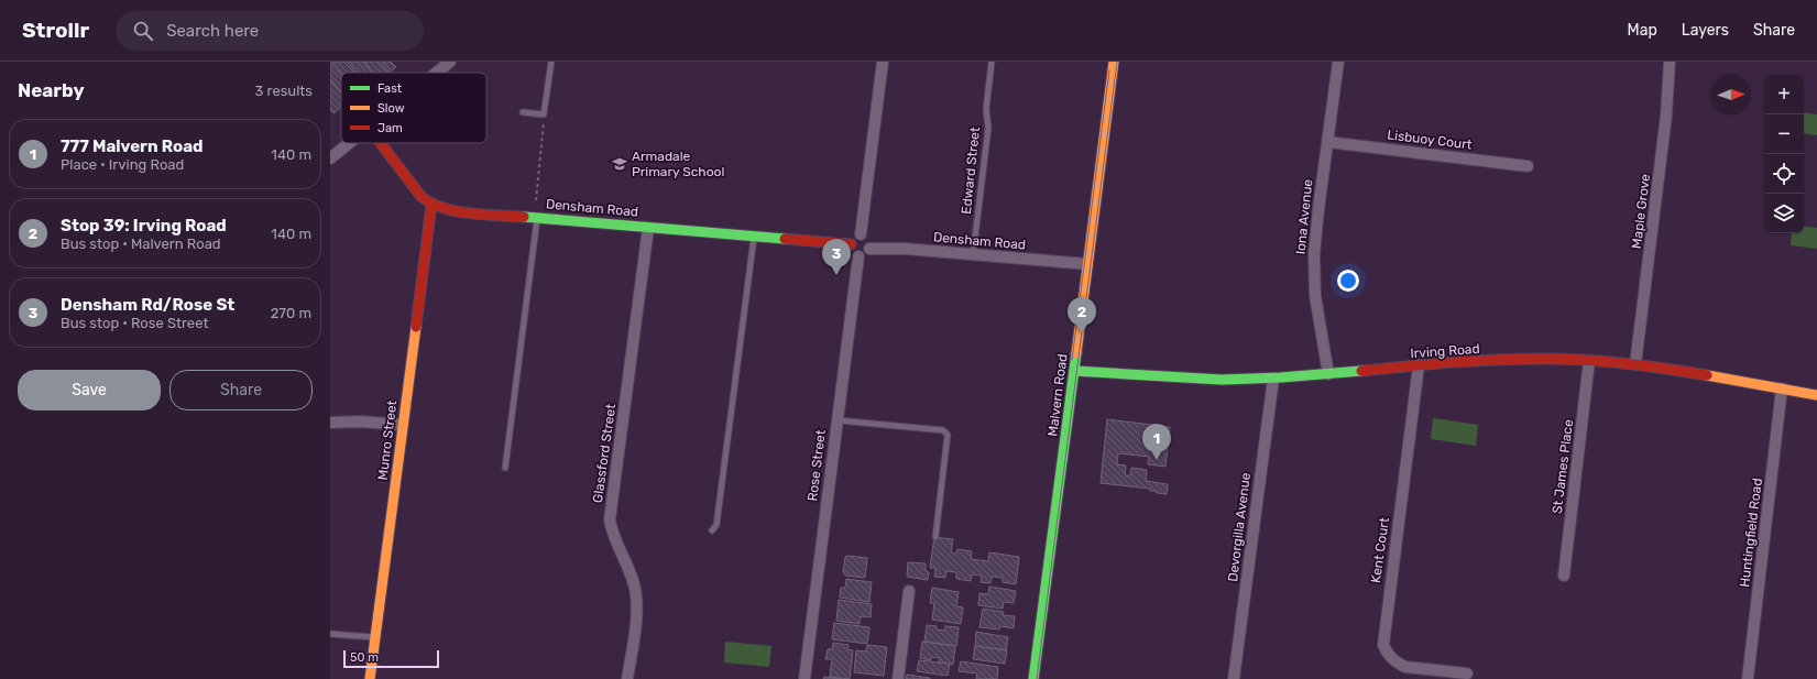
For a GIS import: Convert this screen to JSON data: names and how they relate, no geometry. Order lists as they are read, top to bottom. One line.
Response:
{"streets":{"street":["Lisbuoy Court","Densham Road","Maple Grove","Iona Avenue","Irving Road","Malvern Road","Munro Street","Glassford Street","Rose Street","St James Place","Devorgilla Avenue","Huntingfield Road","Kent Court"],"lane":["Edward Street"]},"crossings":[["Lisbuoy Court","Iona Avenue"],["Edward Street","Densham Road"],["Densham Road","Malvern Road"],["Densham Road","Munro Street"],["Densham Road","Glassford Street"],["Densham Road","Rose Street"],["Maple Grove","Irving Road"],["Iona Avenue","Irving Road"],["Irving Road","Malvern Road"],["Irving Road","St James Place"],["Irving Road","Devorgilla Avenue"],["Irving Road","Huntingfield Road"],["Irving Road","Kent Court"]],"places":{"school or university":["Armadale Primary School"]},"legend":["Fast","Slow","Jam"],"scale_bar":"50 m","north":"right","page":{"header":"Strollr","search":"Search here","nav":["Map","Layers","Share"],"heading":["Nearby","3 results"],"map_buttons":["+","−"],"list":[{"mark":"1","name":"777 Malvern Road","note":"Place · Irving Road","value":"140 m"},{"mark":"2","name":"Stop 39: Irving Road","note":"Bus stop · Malvern Road","value":"140 m"},{"mark":"3","name":"Densham Rd/Rose St","note":"Bus stop · Rose Street","value":"270 m"}],"pins":["3","2","1"],"buttons":["Save","Share"],"scale":"50 m"}}
